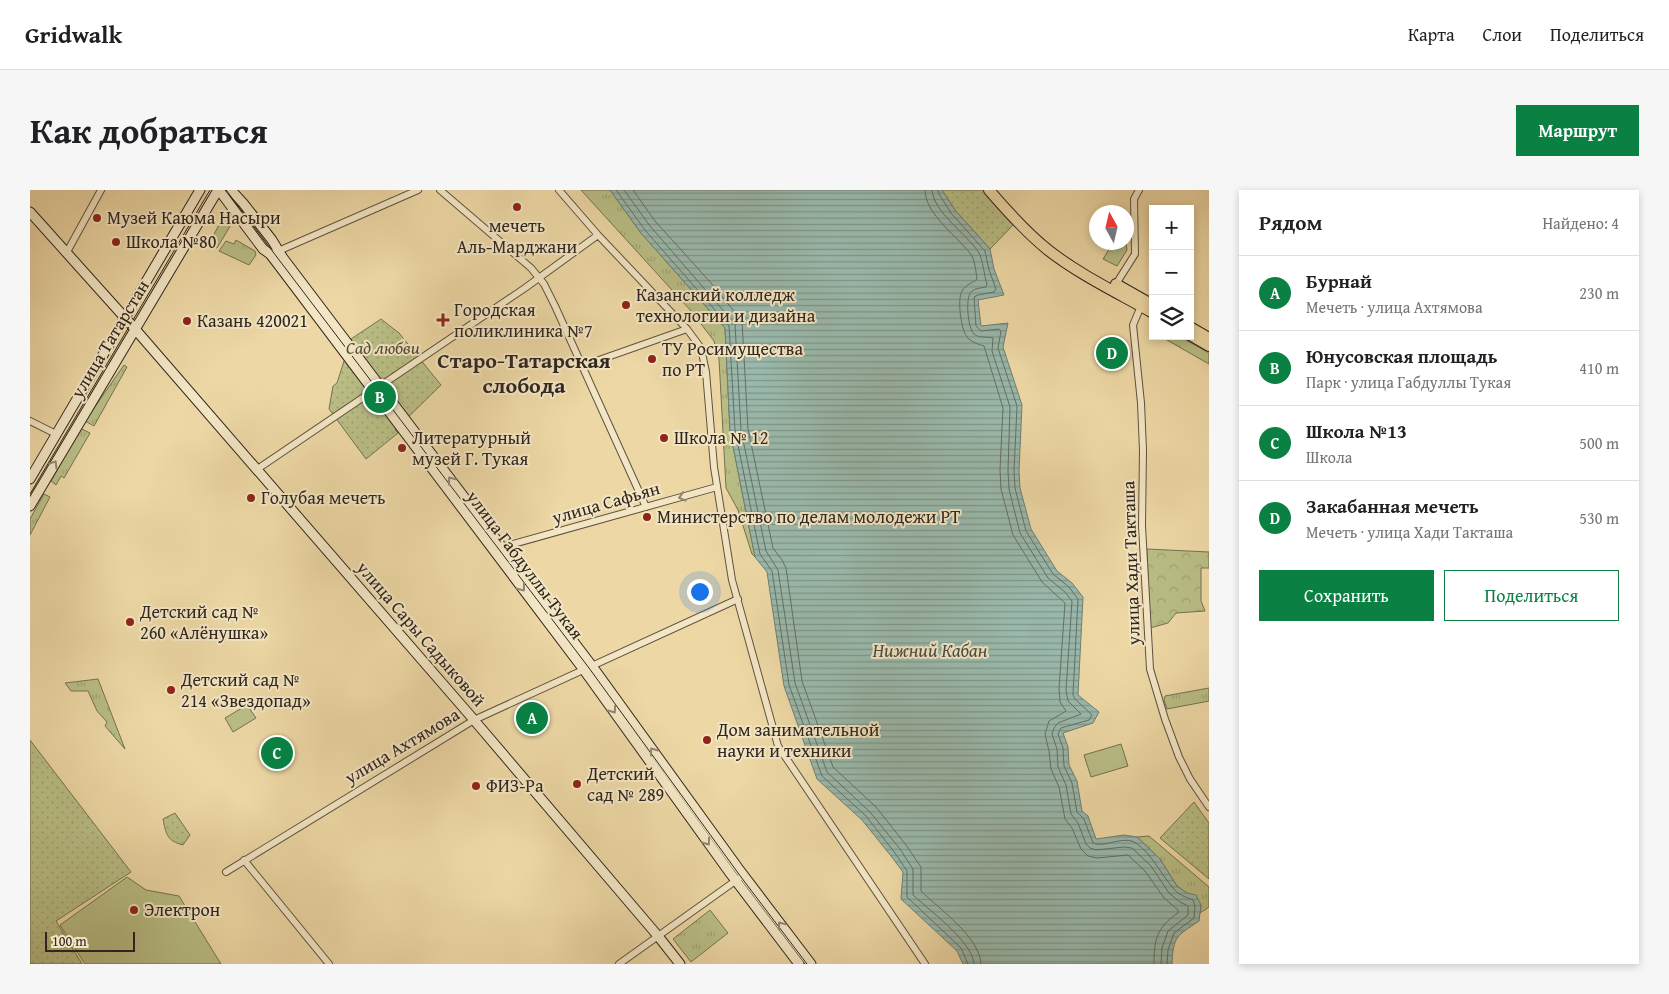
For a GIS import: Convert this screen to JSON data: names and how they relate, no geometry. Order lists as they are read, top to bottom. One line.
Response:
{"streets":{"main road":["улица Татарстан","улица Габдуллы Тукая","улица Сары Садыковой"],"street":["улица Сафьян","улица Хади Такташа","улица Ахтямова"]},"crossings":[["улица Татарстан","улица Габдуллы Тукая"],["улица Татарстан","улица Сары Садыковой"],["улица Сафьян","улица Габдуллы Тукая"],["улица Габдуллы Тукая","улица Ахтямова"],["улица Сары Садыковой","улица Ахтямова"]],"districts":["Старо-Татарская слобода"],"water":["Нижний Кабан"],"parks":["Сад любви"],"places":{"other":["мечеть Аль-Марджани","Музей Каюма Насыри","Школа №80","Казанский колледж технологии и дизайна","Казань 420021","ТУ Росимущества по РТ","Школа № 12","Литературный музей Г. Тукая","Голубая мечеть","Министерство по делам молодежи РТ","Детский сад № 260 «Алёнушка»","Детский сад № 214 «Звездопад»","Дом занимательной науки и техники","Детский сад № 289","ФИЗ-Ра","Электрон"],"health":["Городская поликлиника №7"]},"scale_bar":"100 m","north":"top","page":{"header":"Gridwalk","nav":["Карта","Слои","Поделиться"],"title":"Как добраться","buttons":["Маршрут",["Сохранить","Поделиться"]],"heading":["Рядом","Найдено: 4"],"map_buttons":["+","−"],"list":[{"mark":"A","name":"Бурнай","note":"Мечеть · улица Ахтямова","value":"230 m"},{"mark":"B","name":"Юнусовская площадь","note":"Парк · улица Габдуллы Тукая","value":"410 m"},{"mark":"C","name":"Школа №13","note":"Школа","value":"500 m"},{"mark":"D","name":"Закабанная мечеть","note":"Мечеть · улица Хади Такташа","value":"530 m"}],"pins":["D","B","A","C"],"scale":"100 m"}}
